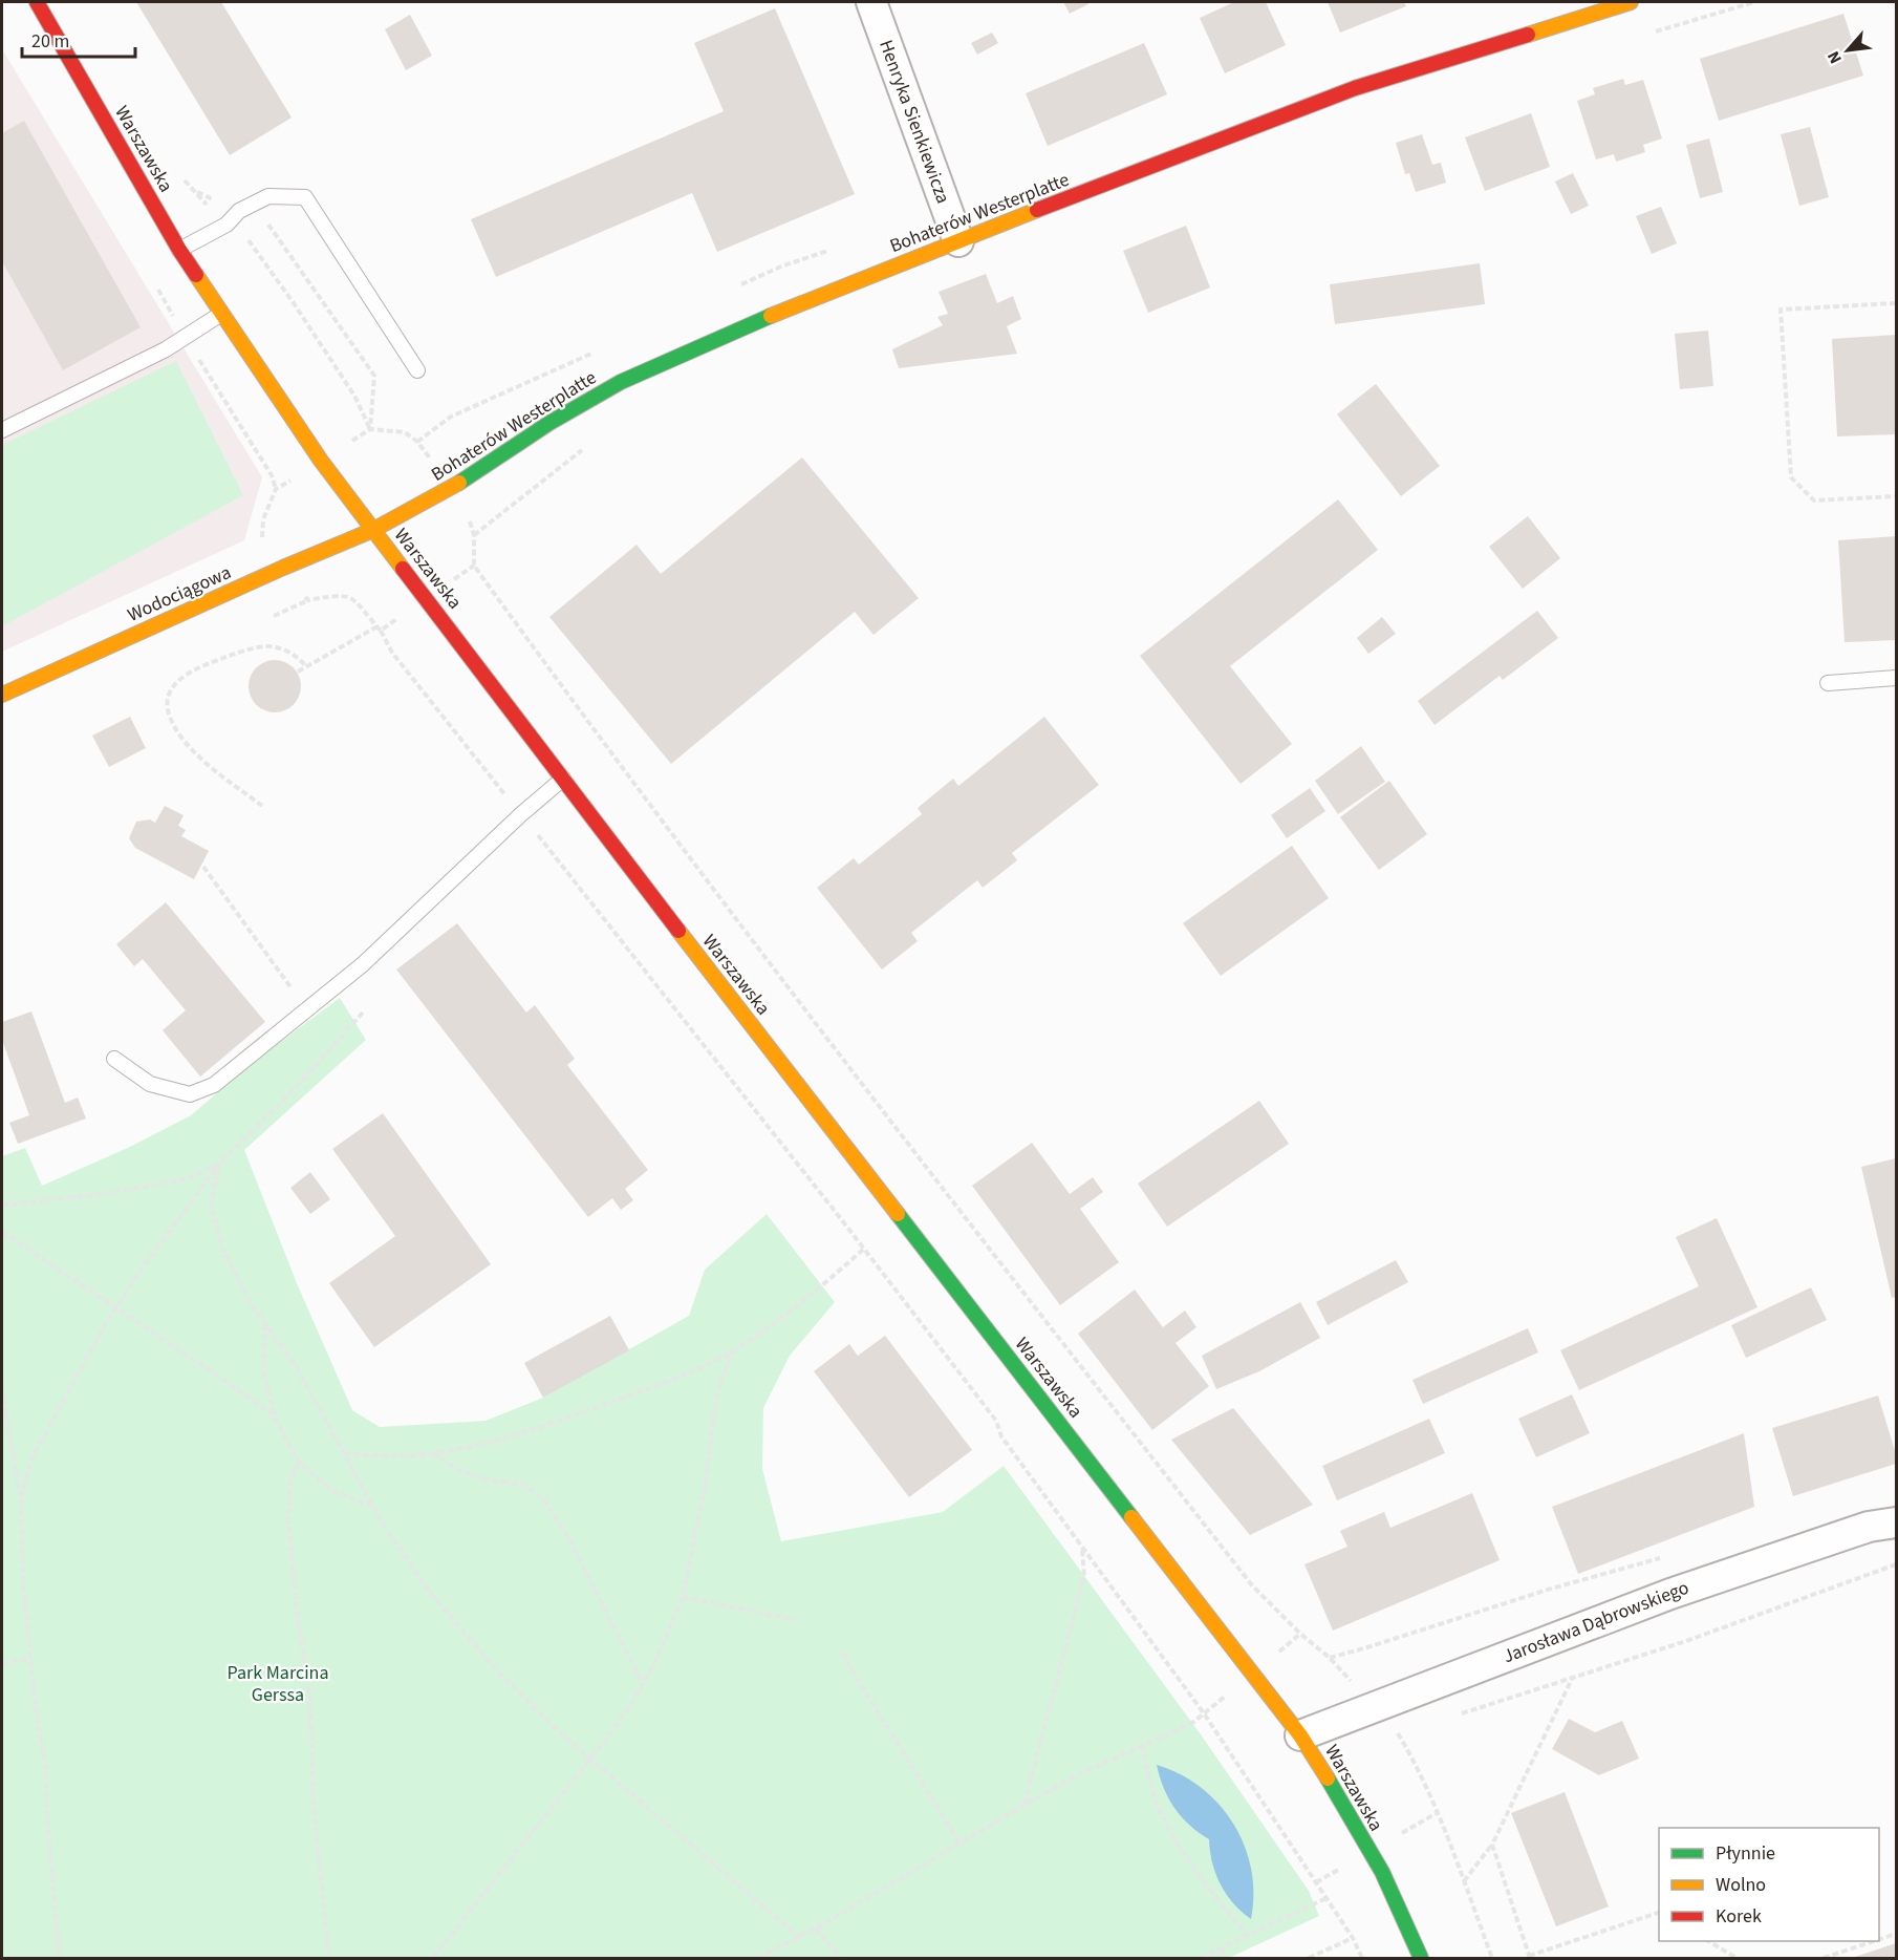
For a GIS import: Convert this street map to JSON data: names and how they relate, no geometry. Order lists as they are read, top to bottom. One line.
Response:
{"streets":{"street":["Henryka Sienkiewicza","Warszawska","Bohaterów Westerplatte","Wodociągowa","Jarosława Dąbrowskiego"]},"crossings":[["Henryka Sienkiewicza","Bohaterów Westerplatte"],["Warszawska","Bohaterów Westerplatte"],["Warszawska","Wodociągowa"],["Warszawska","Jarosława Dąbrowskiego"],["Bohaterów Westerplatte","Wodociągowa"]],"parks":["Park Marcina Gerssa"],"legend":["Płynnie","Wolno","Korek"],"scale_bar":"20 m","north":"bottom left"}
